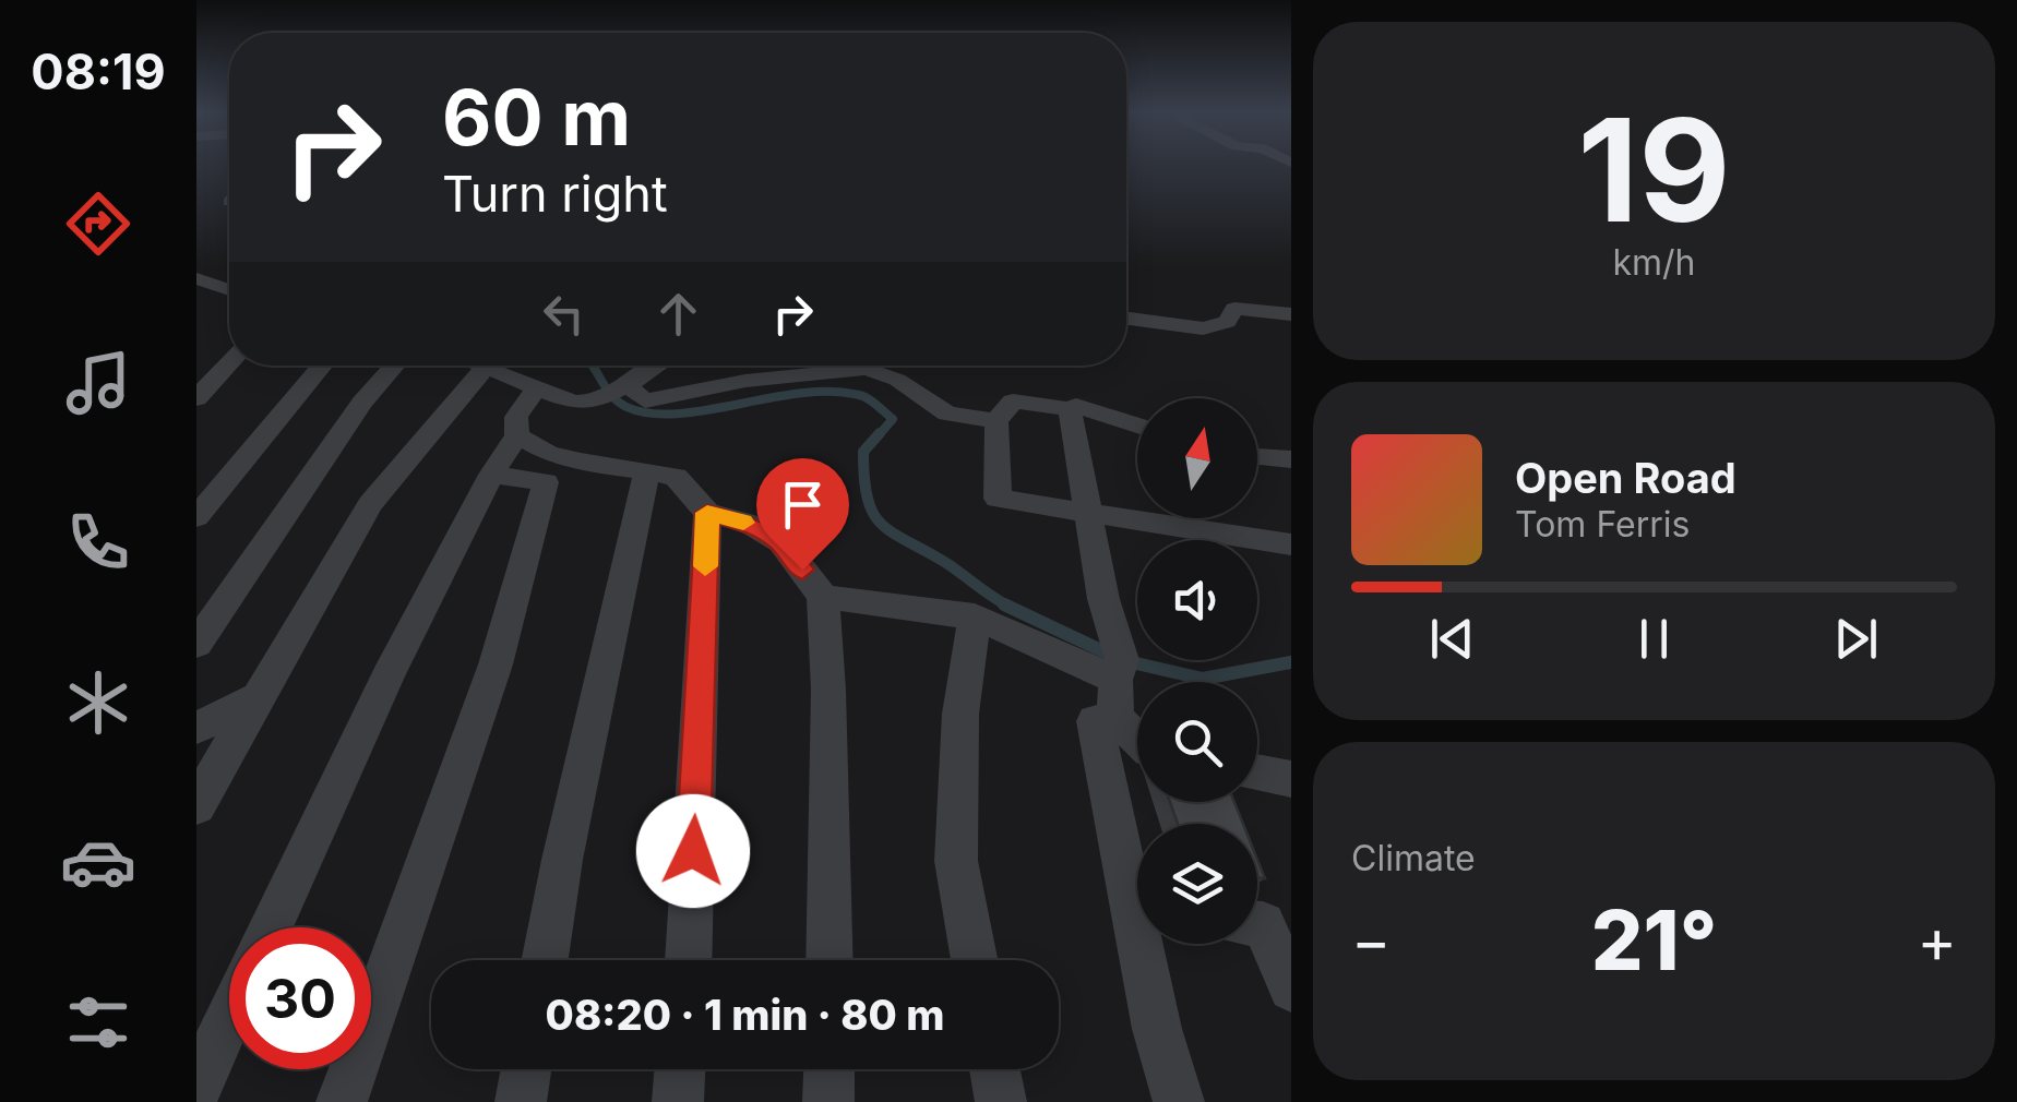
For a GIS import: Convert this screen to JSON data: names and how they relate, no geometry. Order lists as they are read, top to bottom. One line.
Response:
{"north":"top","page":{"tabs":"08:19","tile":[["19","km/h"],"Climate"],"turn":["60 m","Turn right"],"song":["Open Road","Tom Ferris"],"heat":["−","21°","+"],"limit":"30","trip":"08:20 · 1 min · 80 m"}}
